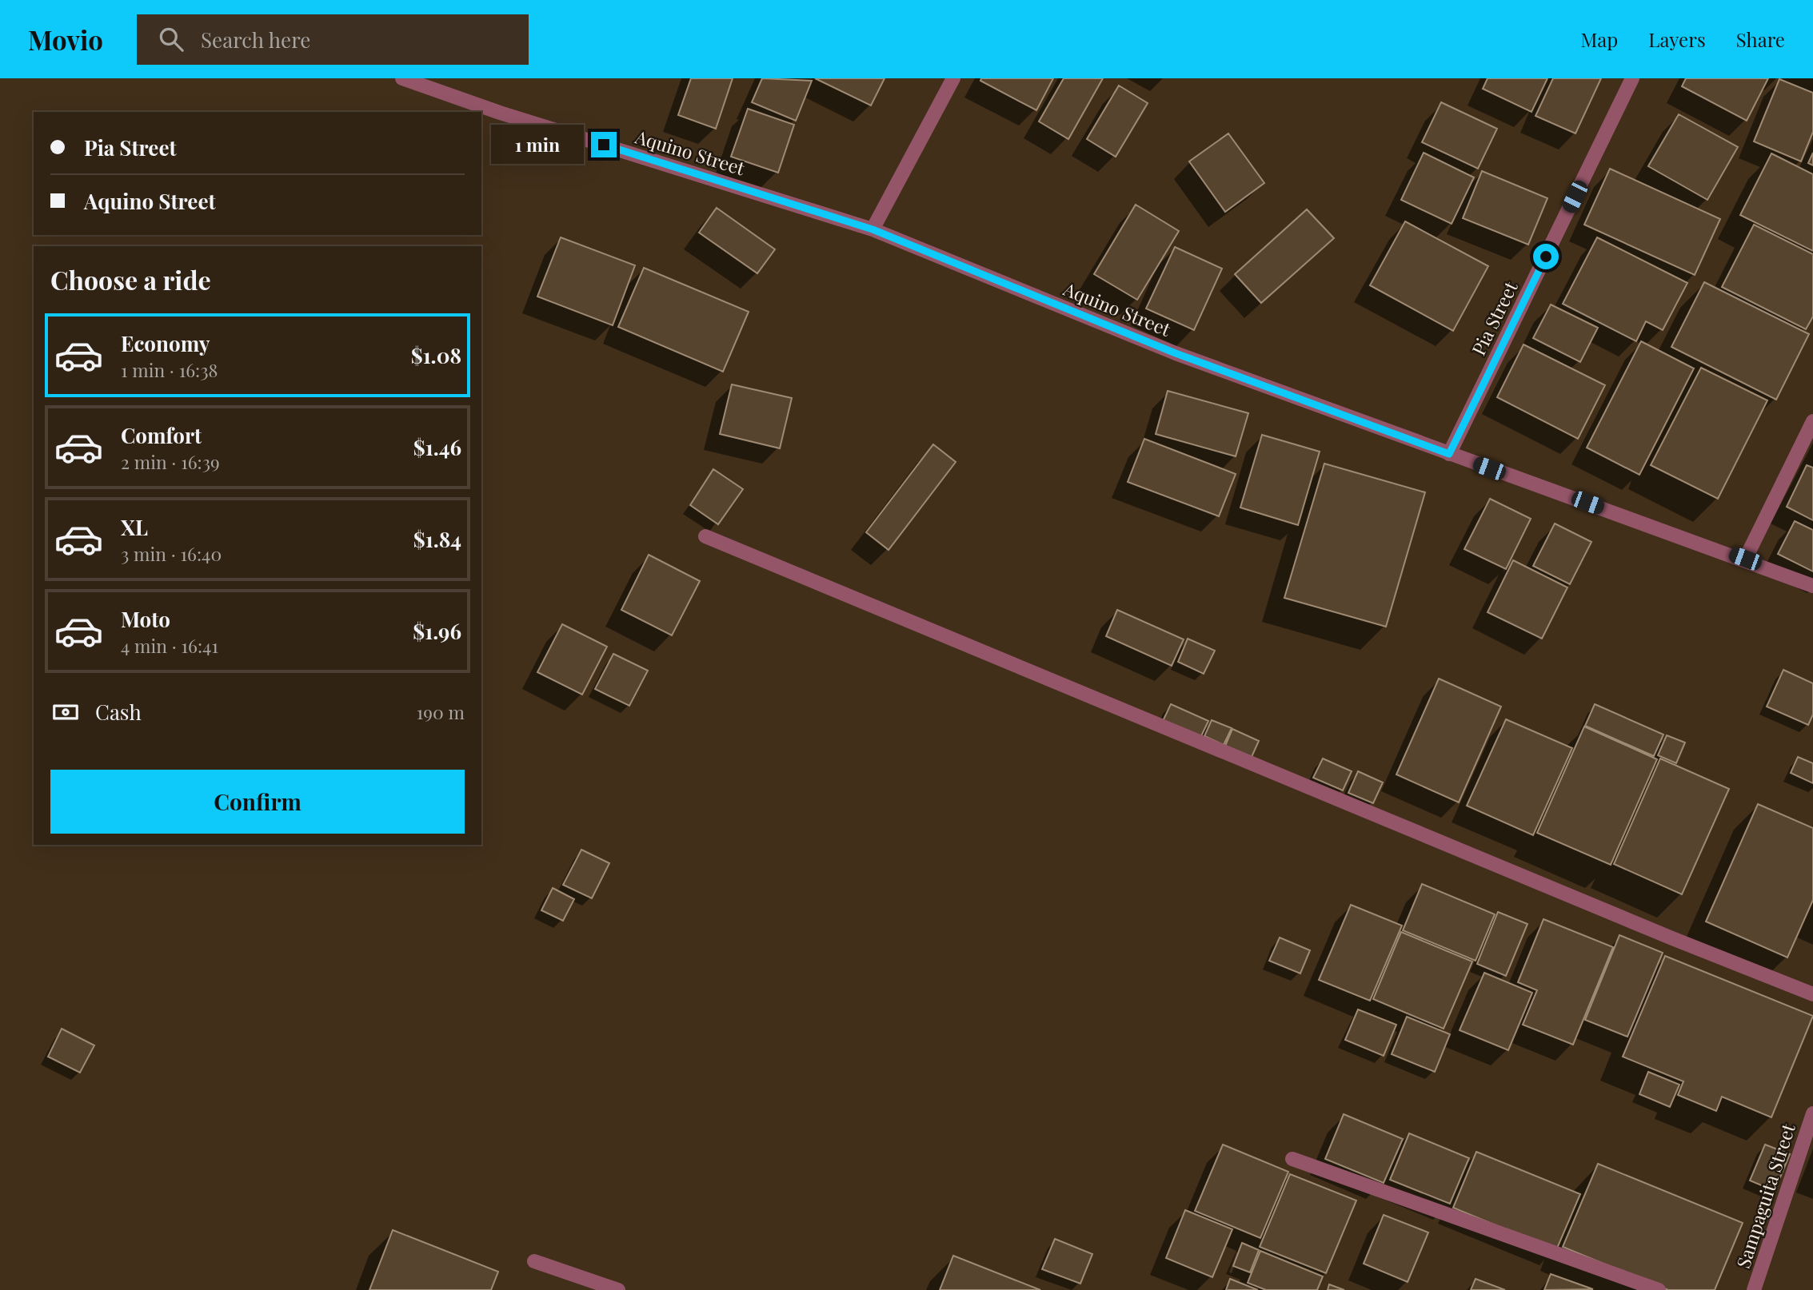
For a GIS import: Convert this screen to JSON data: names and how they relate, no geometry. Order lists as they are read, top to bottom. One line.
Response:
{"streets":{"street":["Aquino Street","Pia Street","Sampaguita Street"]},"crossings":[["Aquino Street","Pia Street"]],"page":{"header":"Movio","search":"Search here","nav":["Map","Layers","Share"],"banner":["Pia Street","Aquino Street"],"bubble":"1 min","heading":"Choose a ride","list":[{"name":"Economy","note":"1 min · 16:38","value":"$1.08"},{"name":"Comfort","note":"2 min · 16:39","value":"$1.46"},{"name":"XL","note":"3 min · 16:40","value":"$1.84"},{"name":"Moto","note":"4 min · 16:41","value":"$1.96"}],"pay":["Cash","190 m"],"buttons":"Confirm"}}
